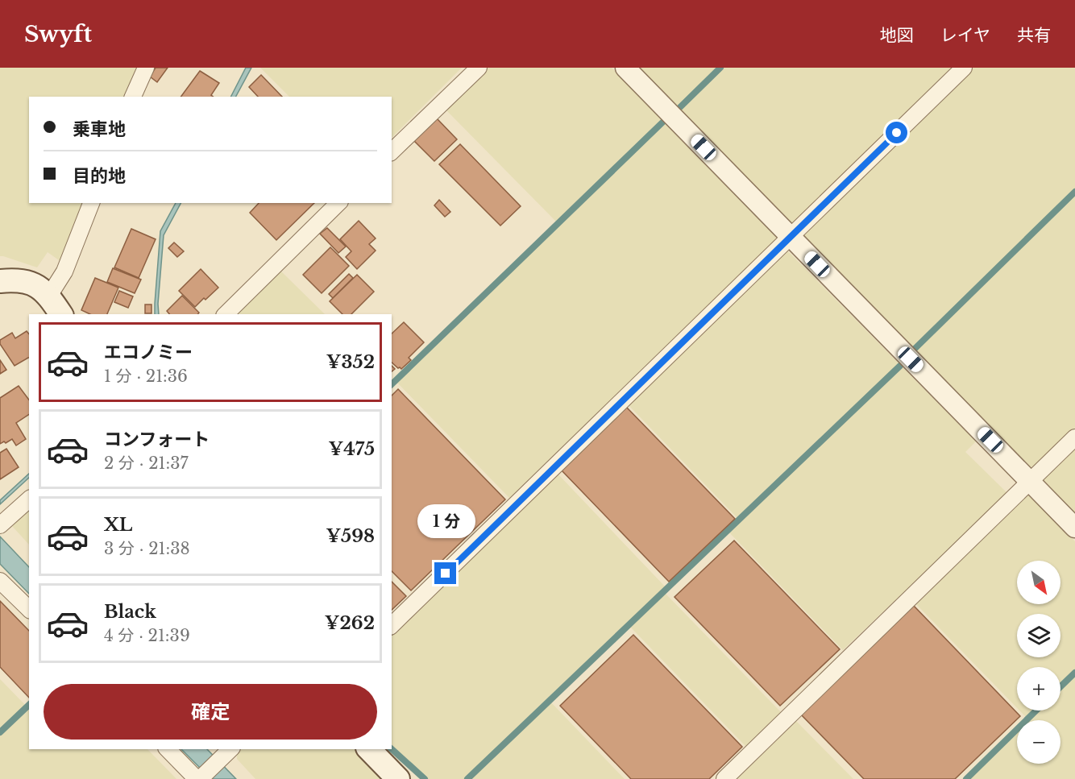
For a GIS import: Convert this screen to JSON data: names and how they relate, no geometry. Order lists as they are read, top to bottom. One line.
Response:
{"north":"bottom right","page":{"header":"Swyft","nav":["地図","レイヤ","共有"],"banner":["乗車地","目的地"],"list":[{"name":"エコノミー","note":"1 分 · 21:36","value":"¥352"},{"name":"コンフォート","note":"2 分 · 21:37","value":"¥475"},{"name":"XL","note":"3 分 · 21:38","value":"¥598"},{"name":"Black","note":"4 分 · 21:39","value":"¥262"}],"bubble":"1 分","map_buttons":["+","−"],"buttons":"確定"}}
